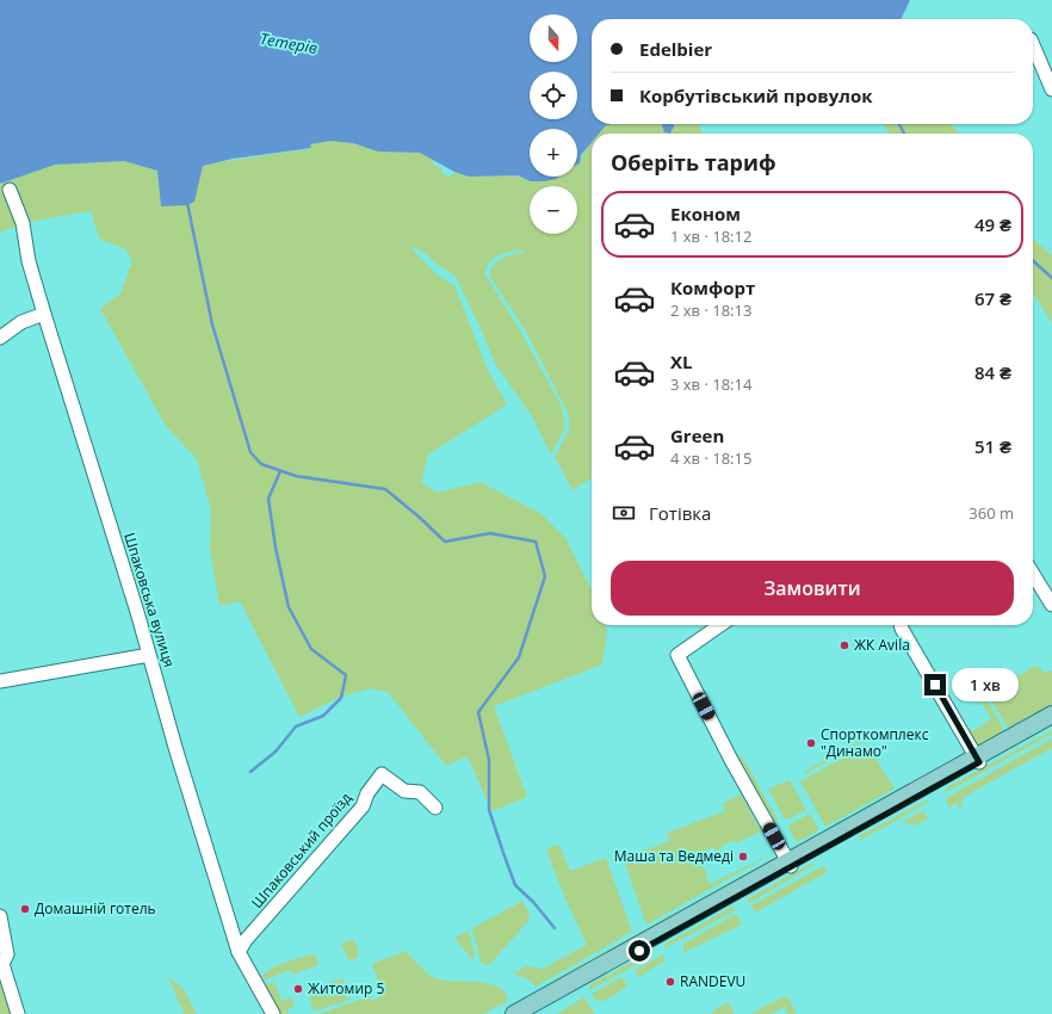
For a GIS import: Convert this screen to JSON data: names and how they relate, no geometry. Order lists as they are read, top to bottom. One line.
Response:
{"streets":{"street":["Шпаковська вулиця","Шпаковський проїзд"]},"crossings":[["Шпаковська вулиця","Шпаковський проїзд"]],"water":["Тетерів"],"places":["ЖК Avila","Спорткомплекс \"Динамо\"","Маша та Ведмеді","Домашній готель","RANDEVU","Житомир 5"],"north":"bottom","page":{"map_buttons":["+","−"],"banner":["Edelbier","Корбутівський провулок"],"heading":"Оберіть тариф","list":[{"name":"Економ","note":"1 хв · 18:12","value":"49 ₴"},{"name":"Комфорт","note":"2 хв · 18:13","value":"67 ₴"},{"name":"XL","note":"3 хв · 18:14","value":"84 ₴"},{"name":"Green","note":"4 хв · 18:15","value":"51 ₴"}],"pay":["Готівка","360 m"],"buttons":"Замовити","bubble":"1 хв"}}
